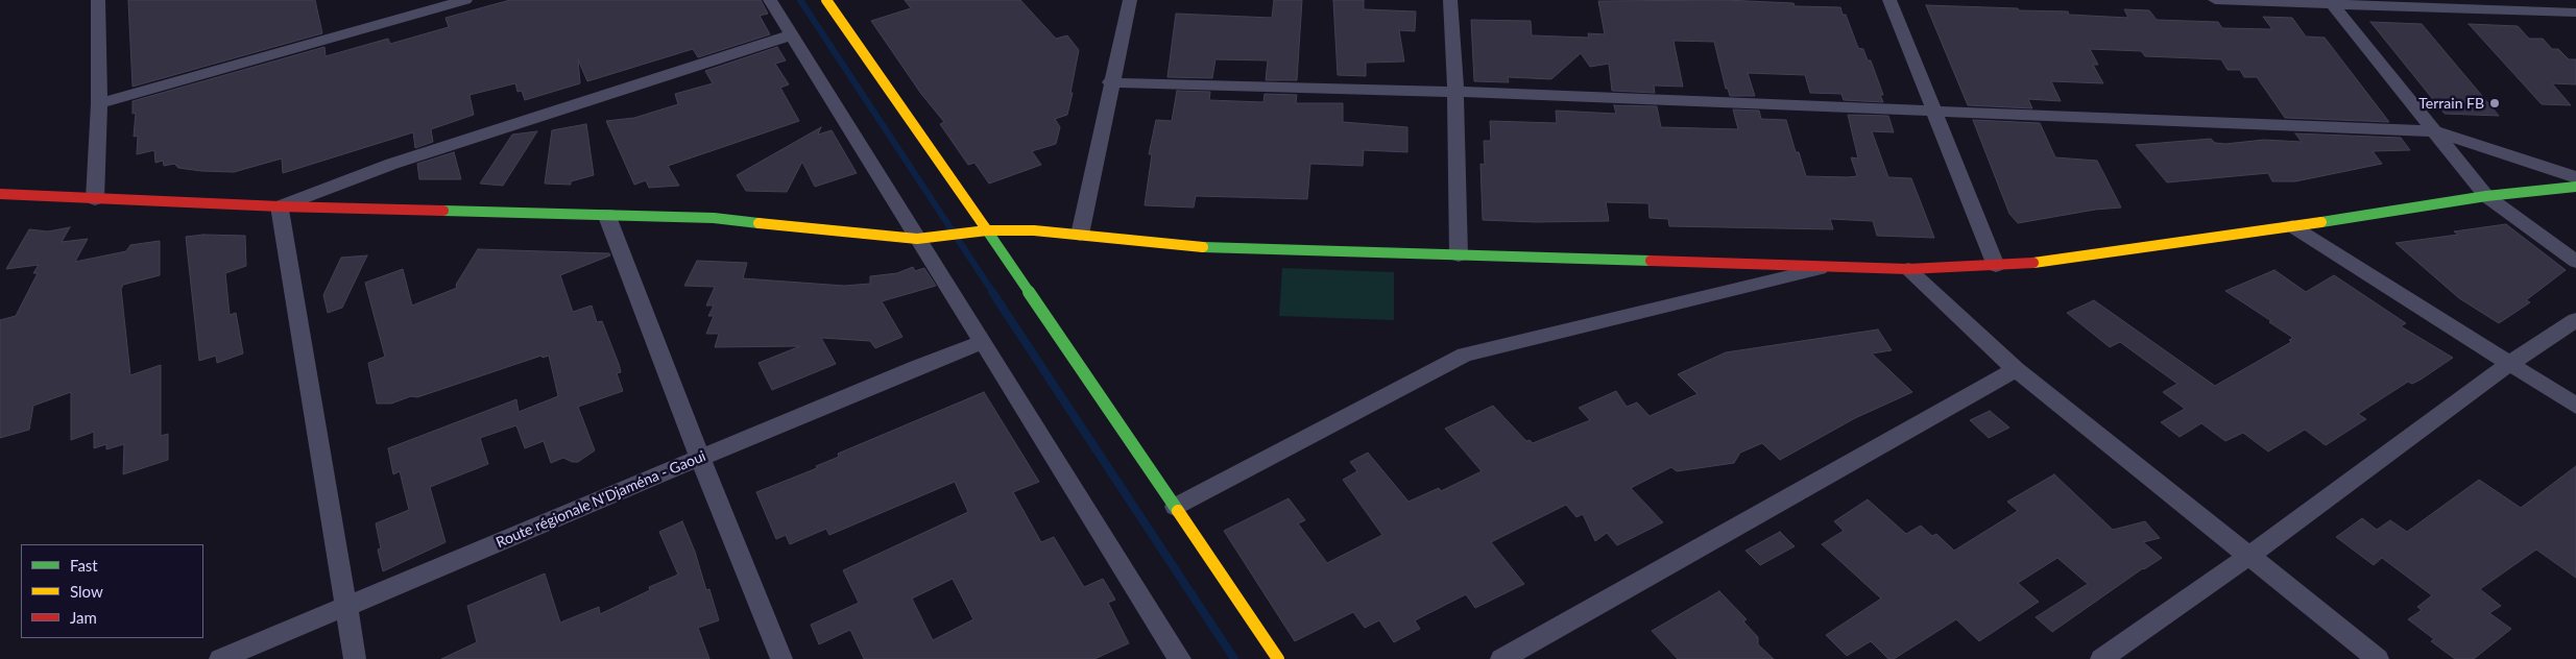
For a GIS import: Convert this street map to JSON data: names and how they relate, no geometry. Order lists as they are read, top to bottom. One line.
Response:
{"streets":{"street":["Route régionale N'Djaména - Gaoui"]},"places":["Terrain FB"],"legend":["Fast","Slow","Jam"]}
